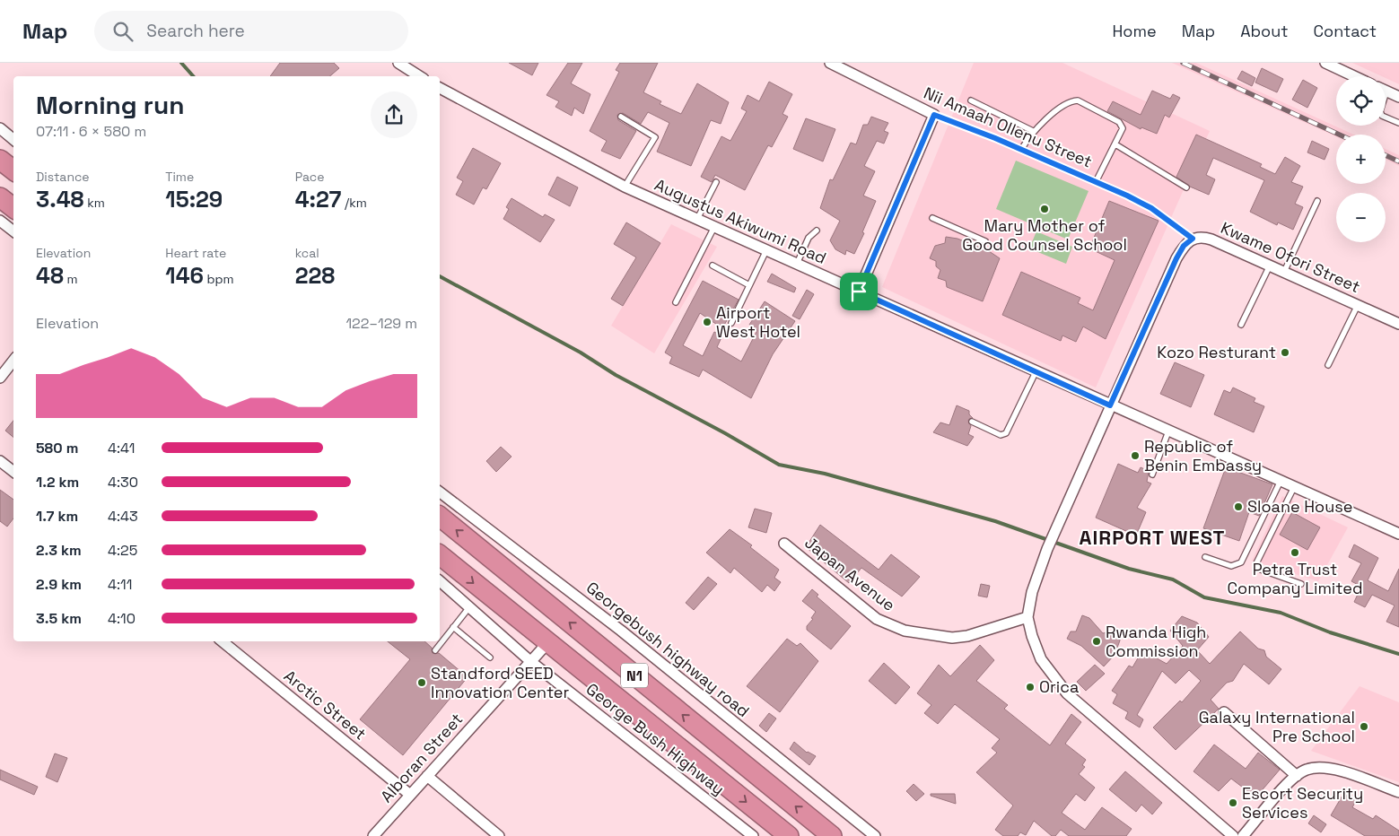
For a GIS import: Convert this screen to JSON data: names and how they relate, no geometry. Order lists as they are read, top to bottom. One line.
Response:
{"streets":{"highway":["N1"],"street":["Nii Amaah Ollenu Street","Augustus Akiwumi Road","Kwame Ofori Street","Japan Avenue","Georgebush highway road","Arctic Street","George Bush Highway","Alboran Street"]},"crossings":[["Nii Amaah Ollenu Street","Kwame Ofori Street"],["N1","Alboran Street"],["Arctic Street","Alboran Street"],["George Bush Highway","Alboran Street"]],"districts":["AIRPORT WEST"],"places":["Mary Mother of Good Counsel School","Airport West Hotel","Kozo Resturant","Republic of Benin Embassy","Sloane House","Petra Trust Company Limited","Rwanda High Commission","Standford SEED Innovation Center","Orica","Galaxy International Pre School","Escort Security Services"],"page":{"header":"Map","search":"Search here","nav":["Home","Map","About","Contact"],"map_buttons":["+","−"],"heading":["Morning run","07:11 · 6 × 580 m"],"stats":[["Distance","3.48 km"],["Time","15:29"],["Pace","4:27 /km"],["Elevation","48 m"],["Heart rate","146 bpm"],["kcal","228"]],"chart":["Elevation","122–129 m"],"list":[{"name":"580 m","note":"4:41"},{"name":"1.2 km","note":"4:30"},{"name":"1.7 km","note":"4:43"},{"name":"2.3 km","note":"4:25"},{"name":"2.9 km","note":"4:11"},{"name":"3.5 km","note":"4:10"}]}}
